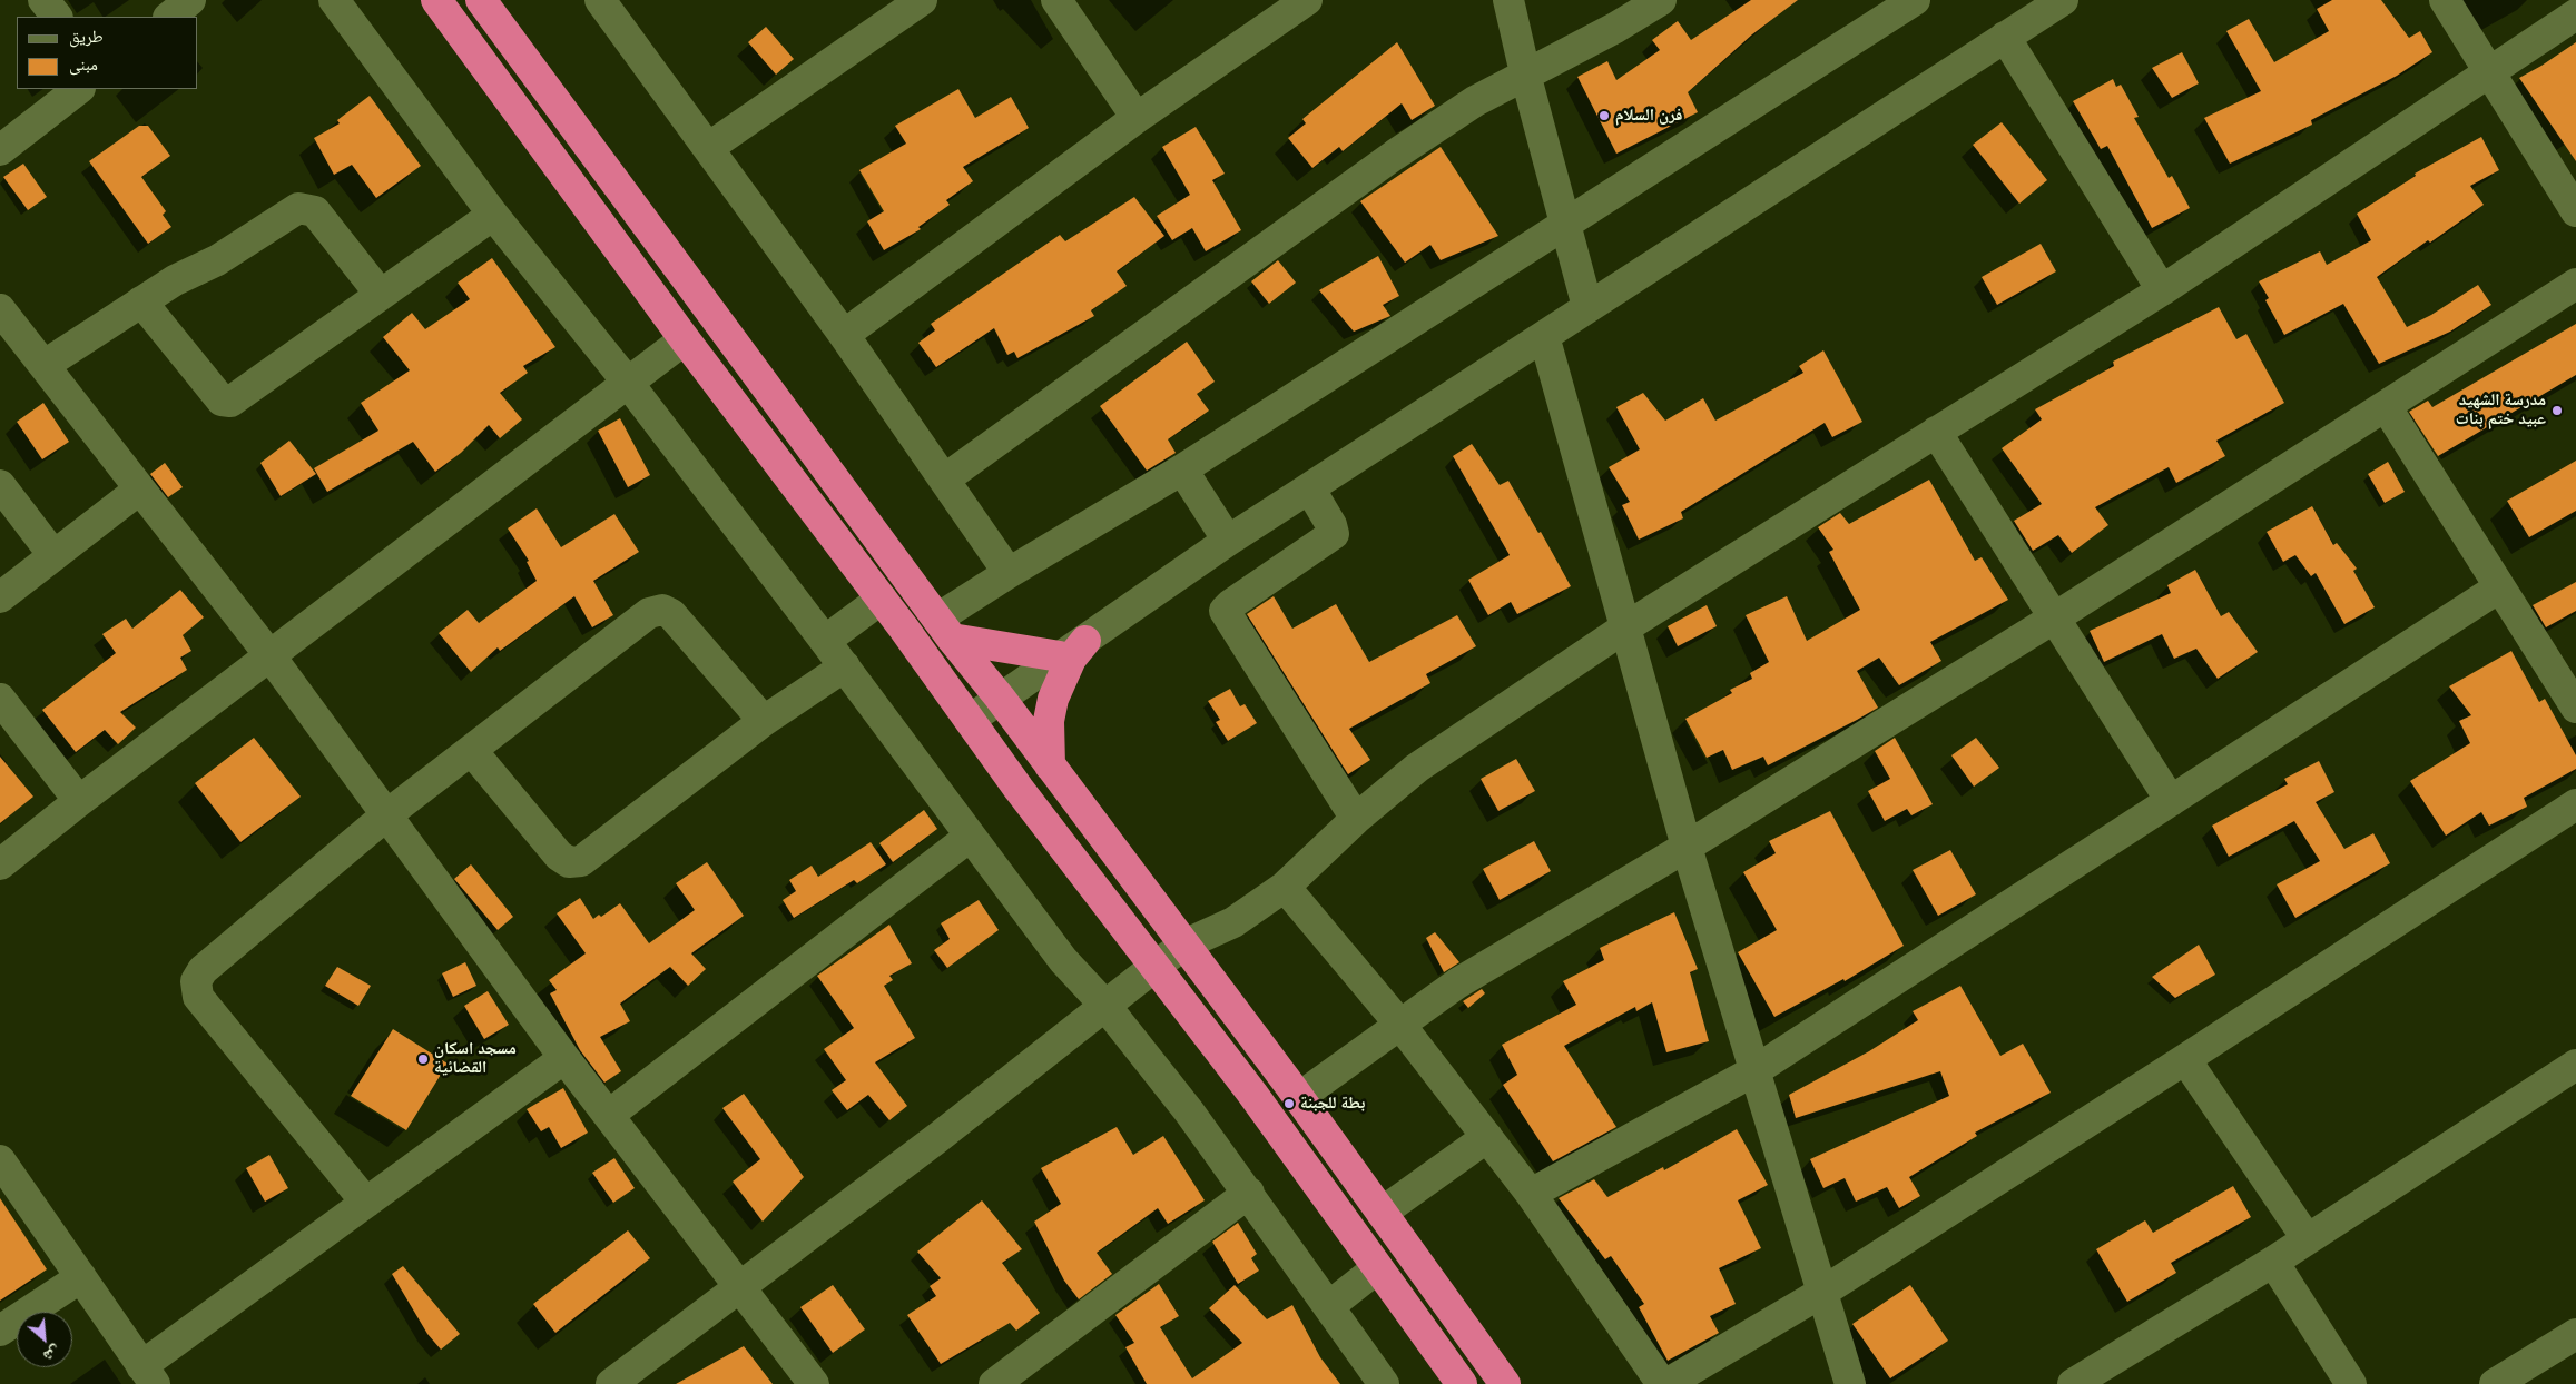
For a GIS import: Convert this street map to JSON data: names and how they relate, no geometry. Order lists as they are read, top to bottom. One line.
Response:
{"places":["فرن السلام","مدرسة الشهيد عبيد ختم بنات","مسجد اسكان القضائية","بطة للجبنة"],"legend":["طريق","مبنى"],"north":"bottom right"}
